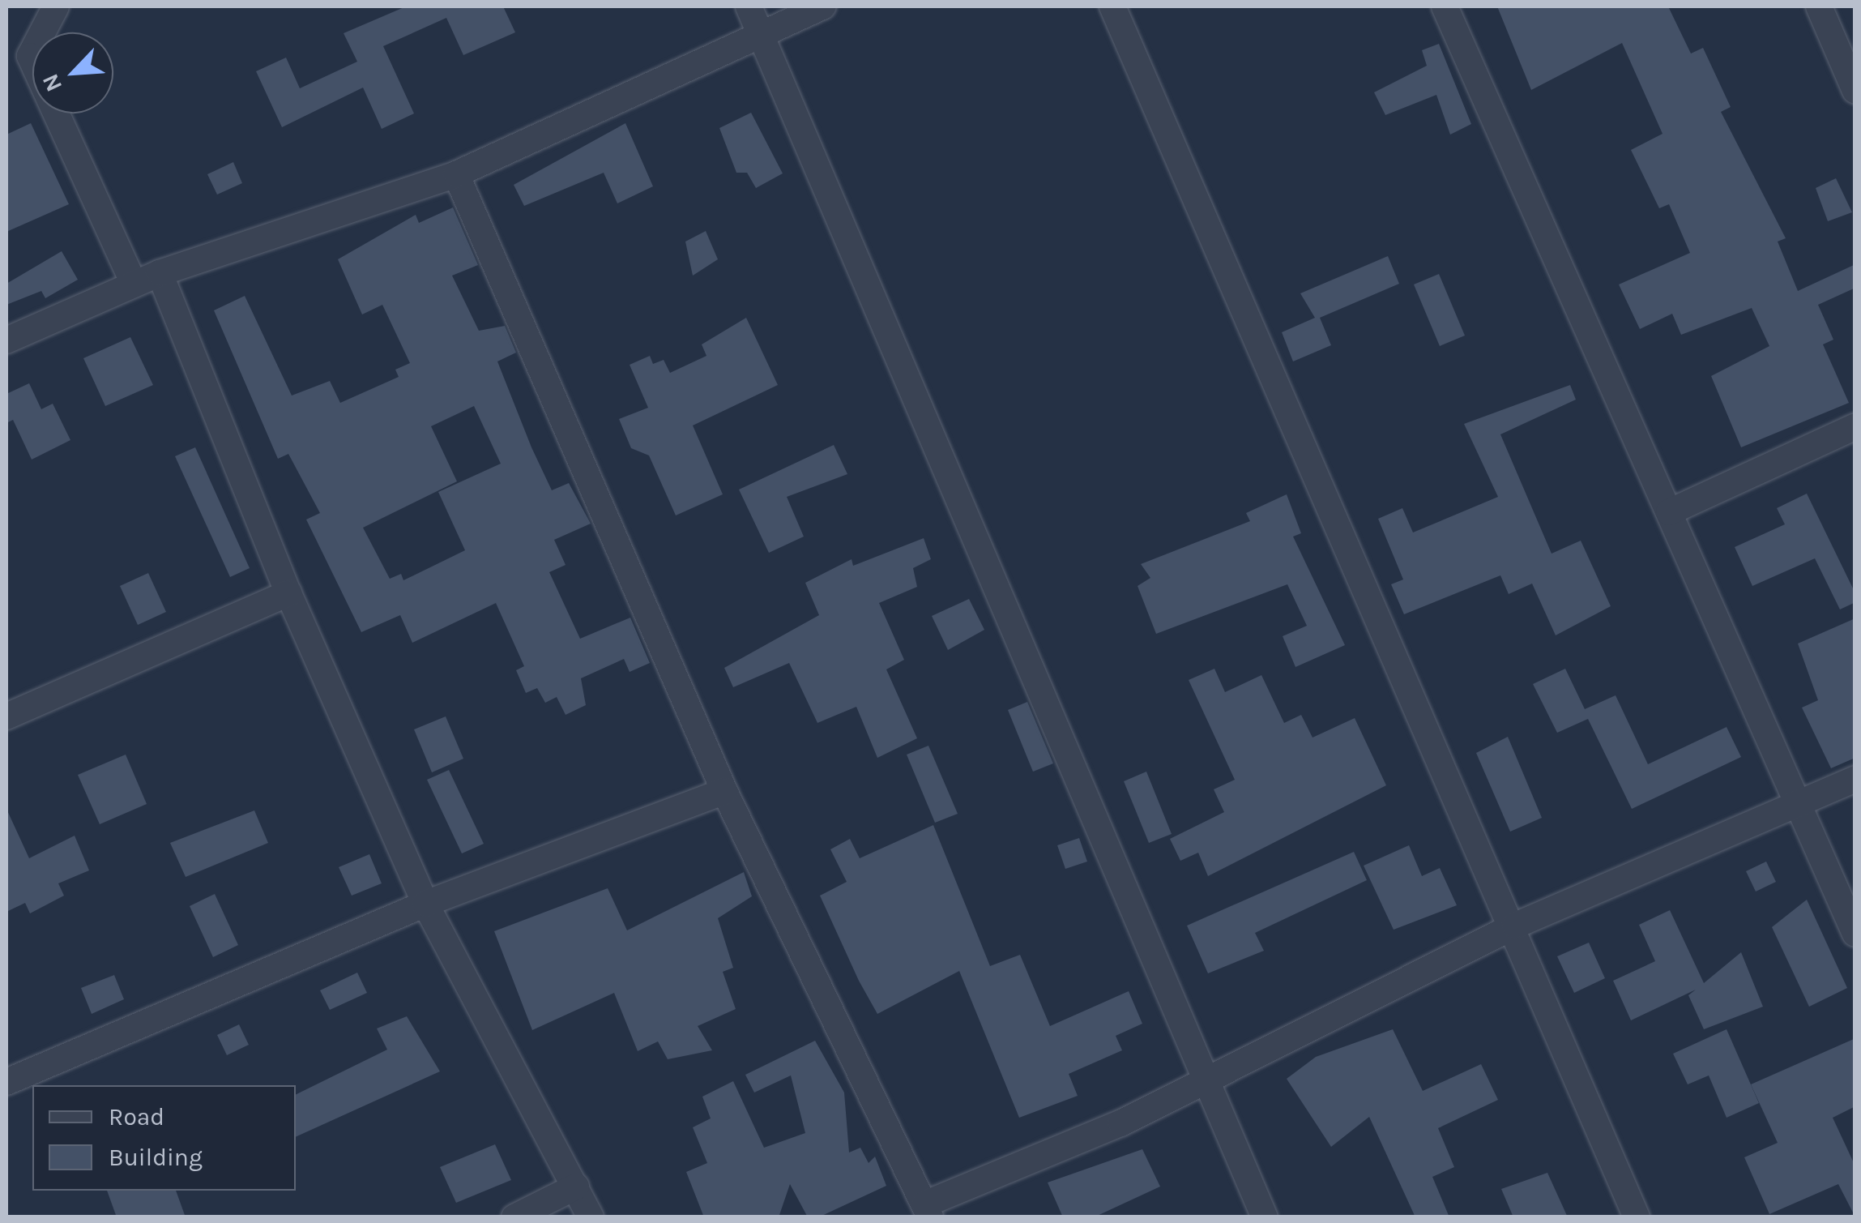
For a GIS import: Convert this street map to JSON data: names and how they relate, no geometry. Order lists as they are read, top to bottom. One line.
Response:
{"legend":["Road","Building"],"north":"bottom left"}
